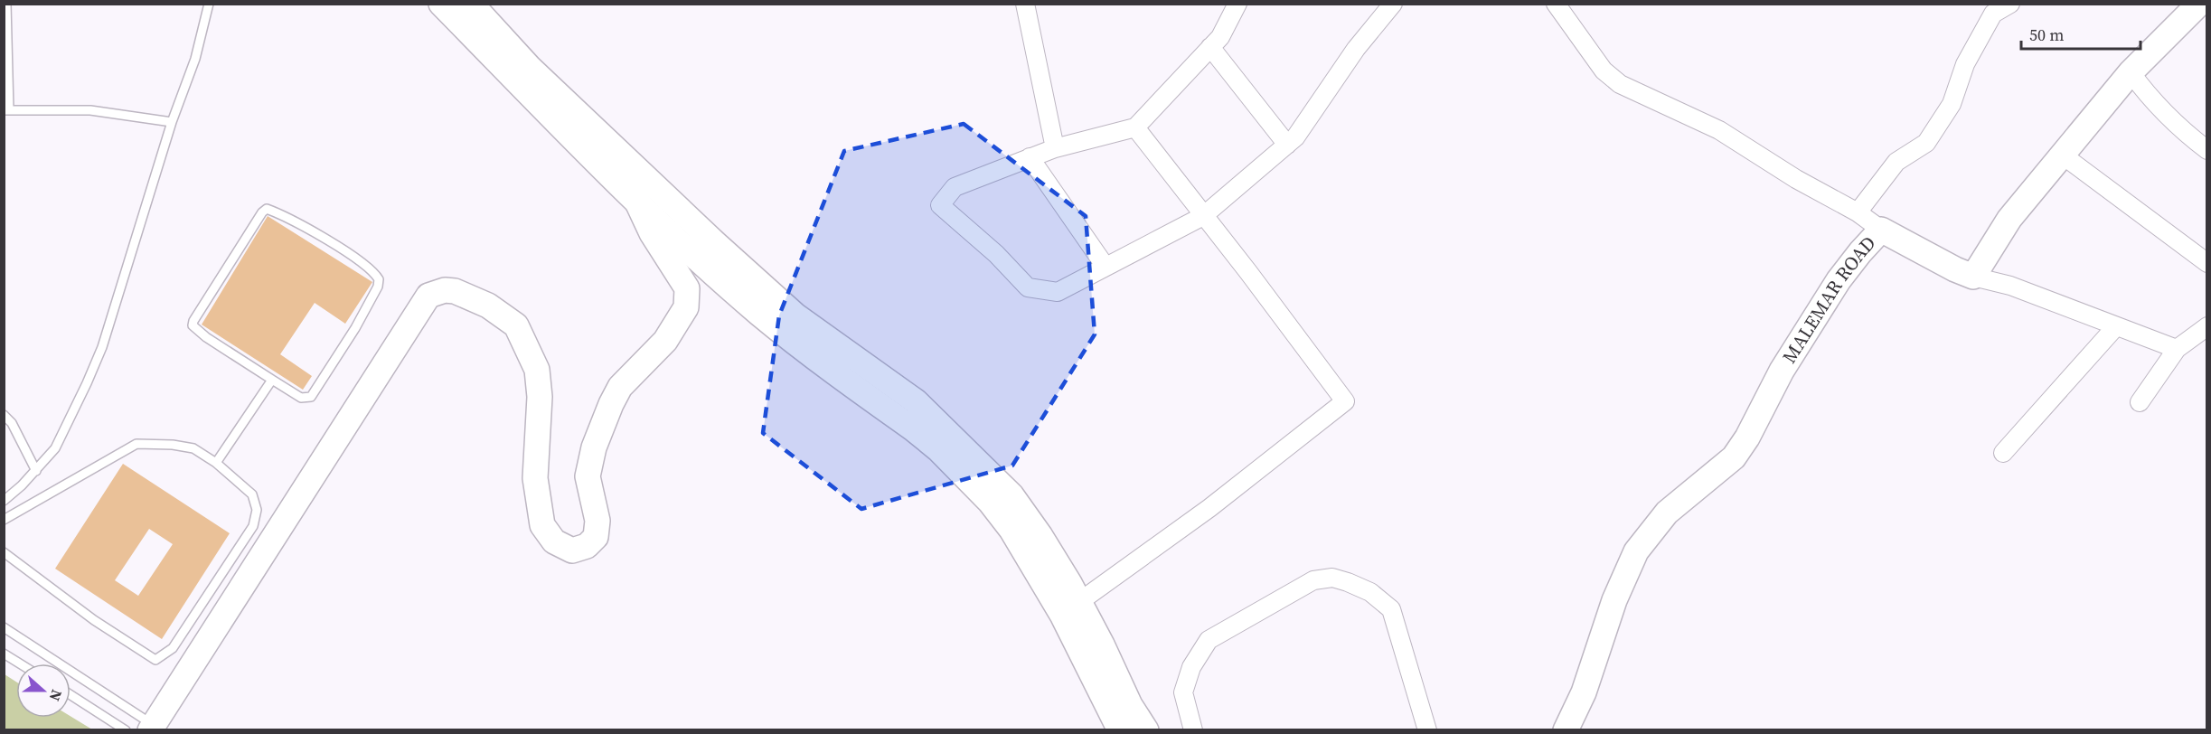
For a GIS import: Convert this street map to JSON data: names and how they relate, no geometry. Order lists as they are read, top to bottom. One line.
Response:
{"streets":{"street":["MALEMAR ROAD"]},"scale_bar":"50 m","north":"right"}
